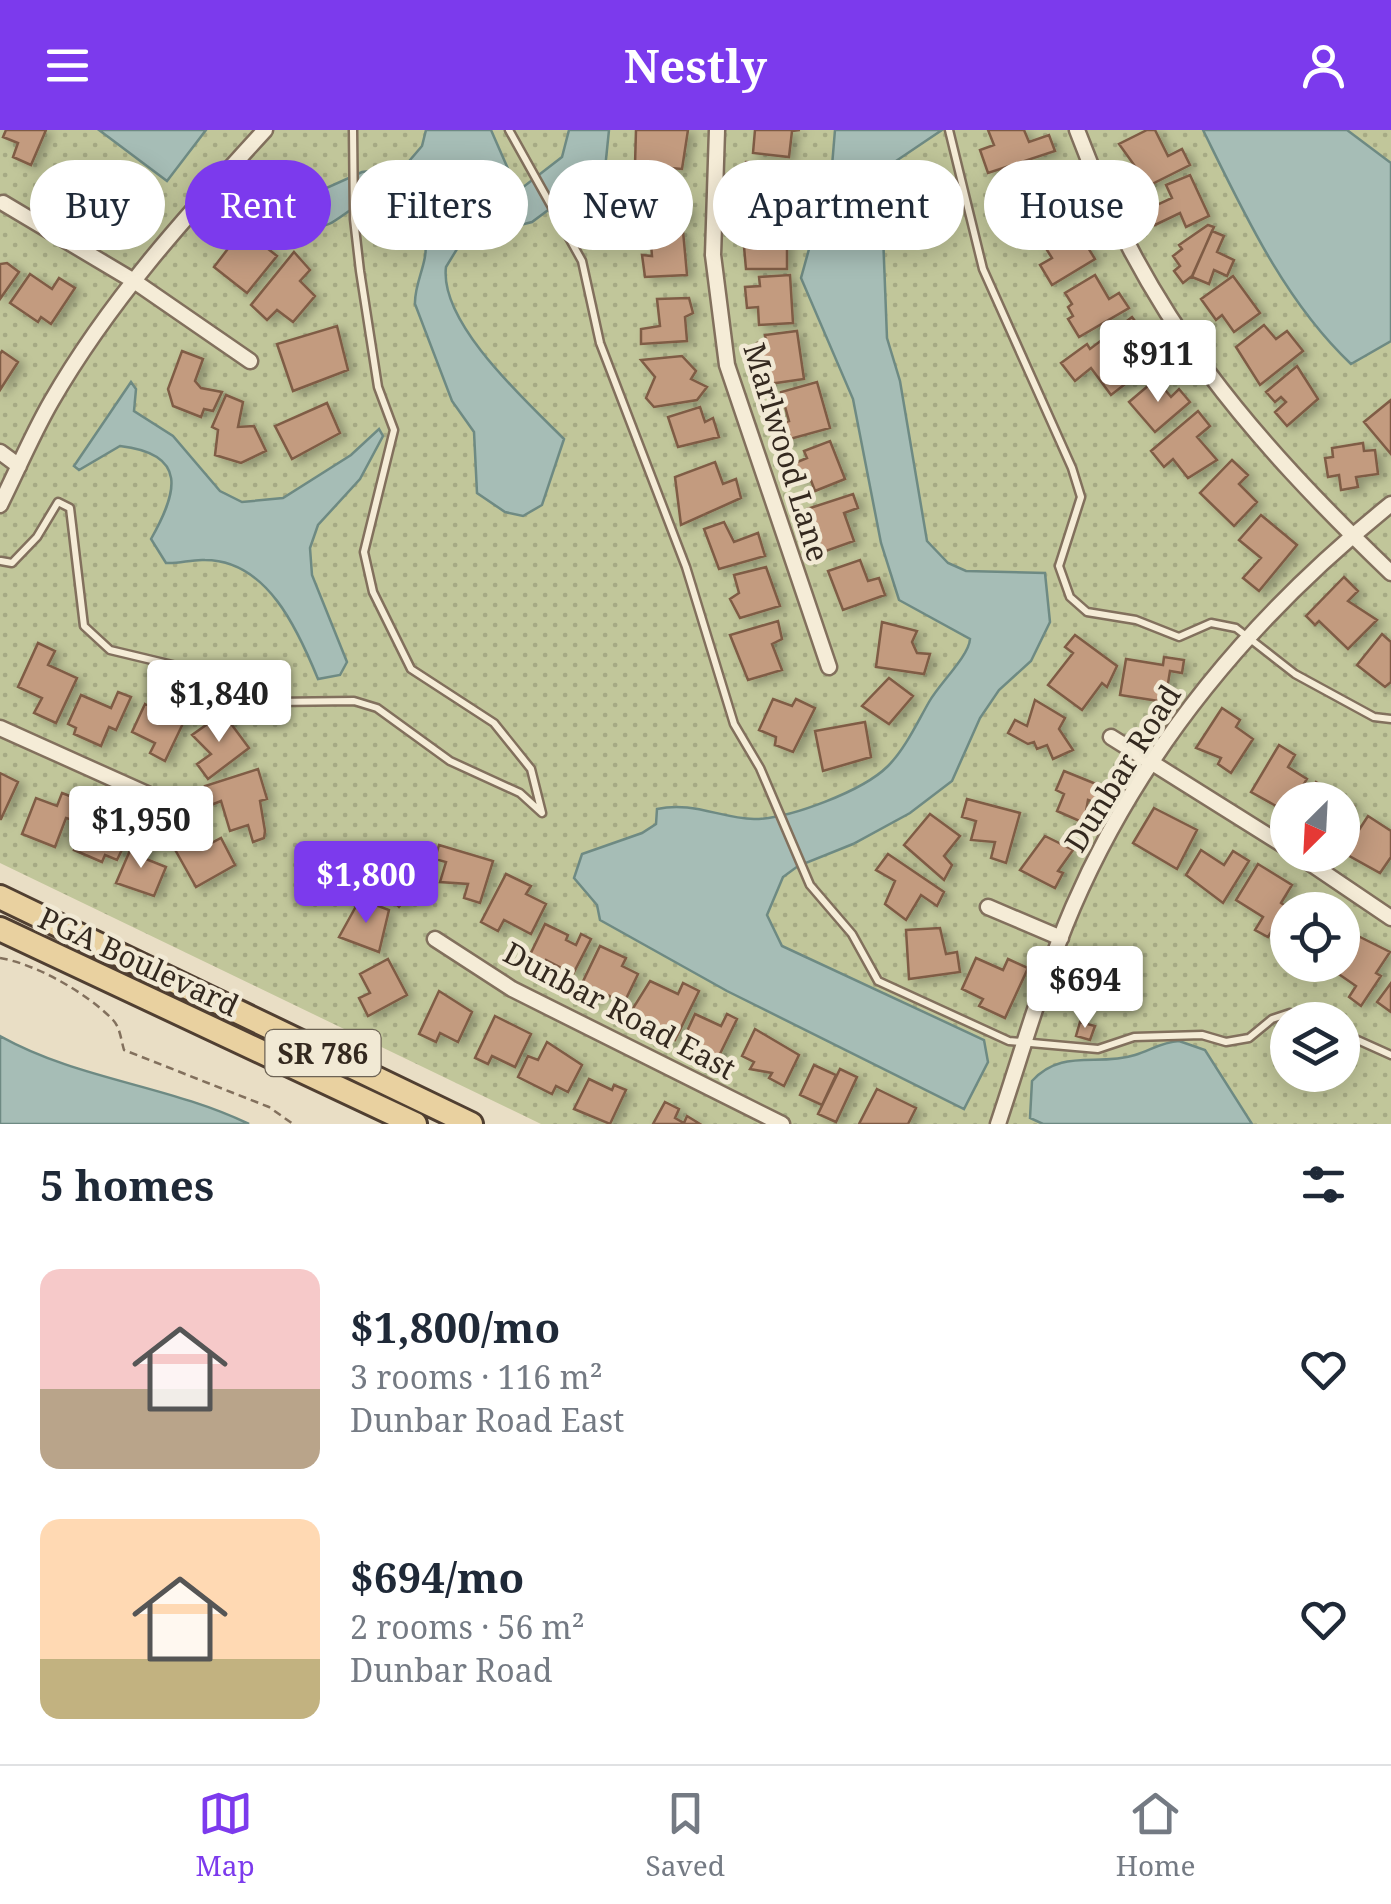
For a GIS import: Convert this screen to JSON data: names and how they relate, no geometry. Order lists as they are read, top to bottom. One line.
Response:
{"streets":{"main road":["PGA Boulevard","SR 786"],"street":["Marlwood Lane","Dunbar Road","Dunbar Road East"]},"north":"bottom left","page":{"header":"Nestly","chip":["Buy","Rent","Filters","New","Apartment","House"],"price":["$911","$1,840","$1,950","$1,800","$694"],"heading":"5 homes","list":[{"name":"$1,800/mo","note":"3 rooms · 116 m² · Dunbar Road East"},{"name":"$694/mo","note":"2 rooms · 56 m² · Dunbar Road"}],"tabs":["Map","Saved","Home"]}}
